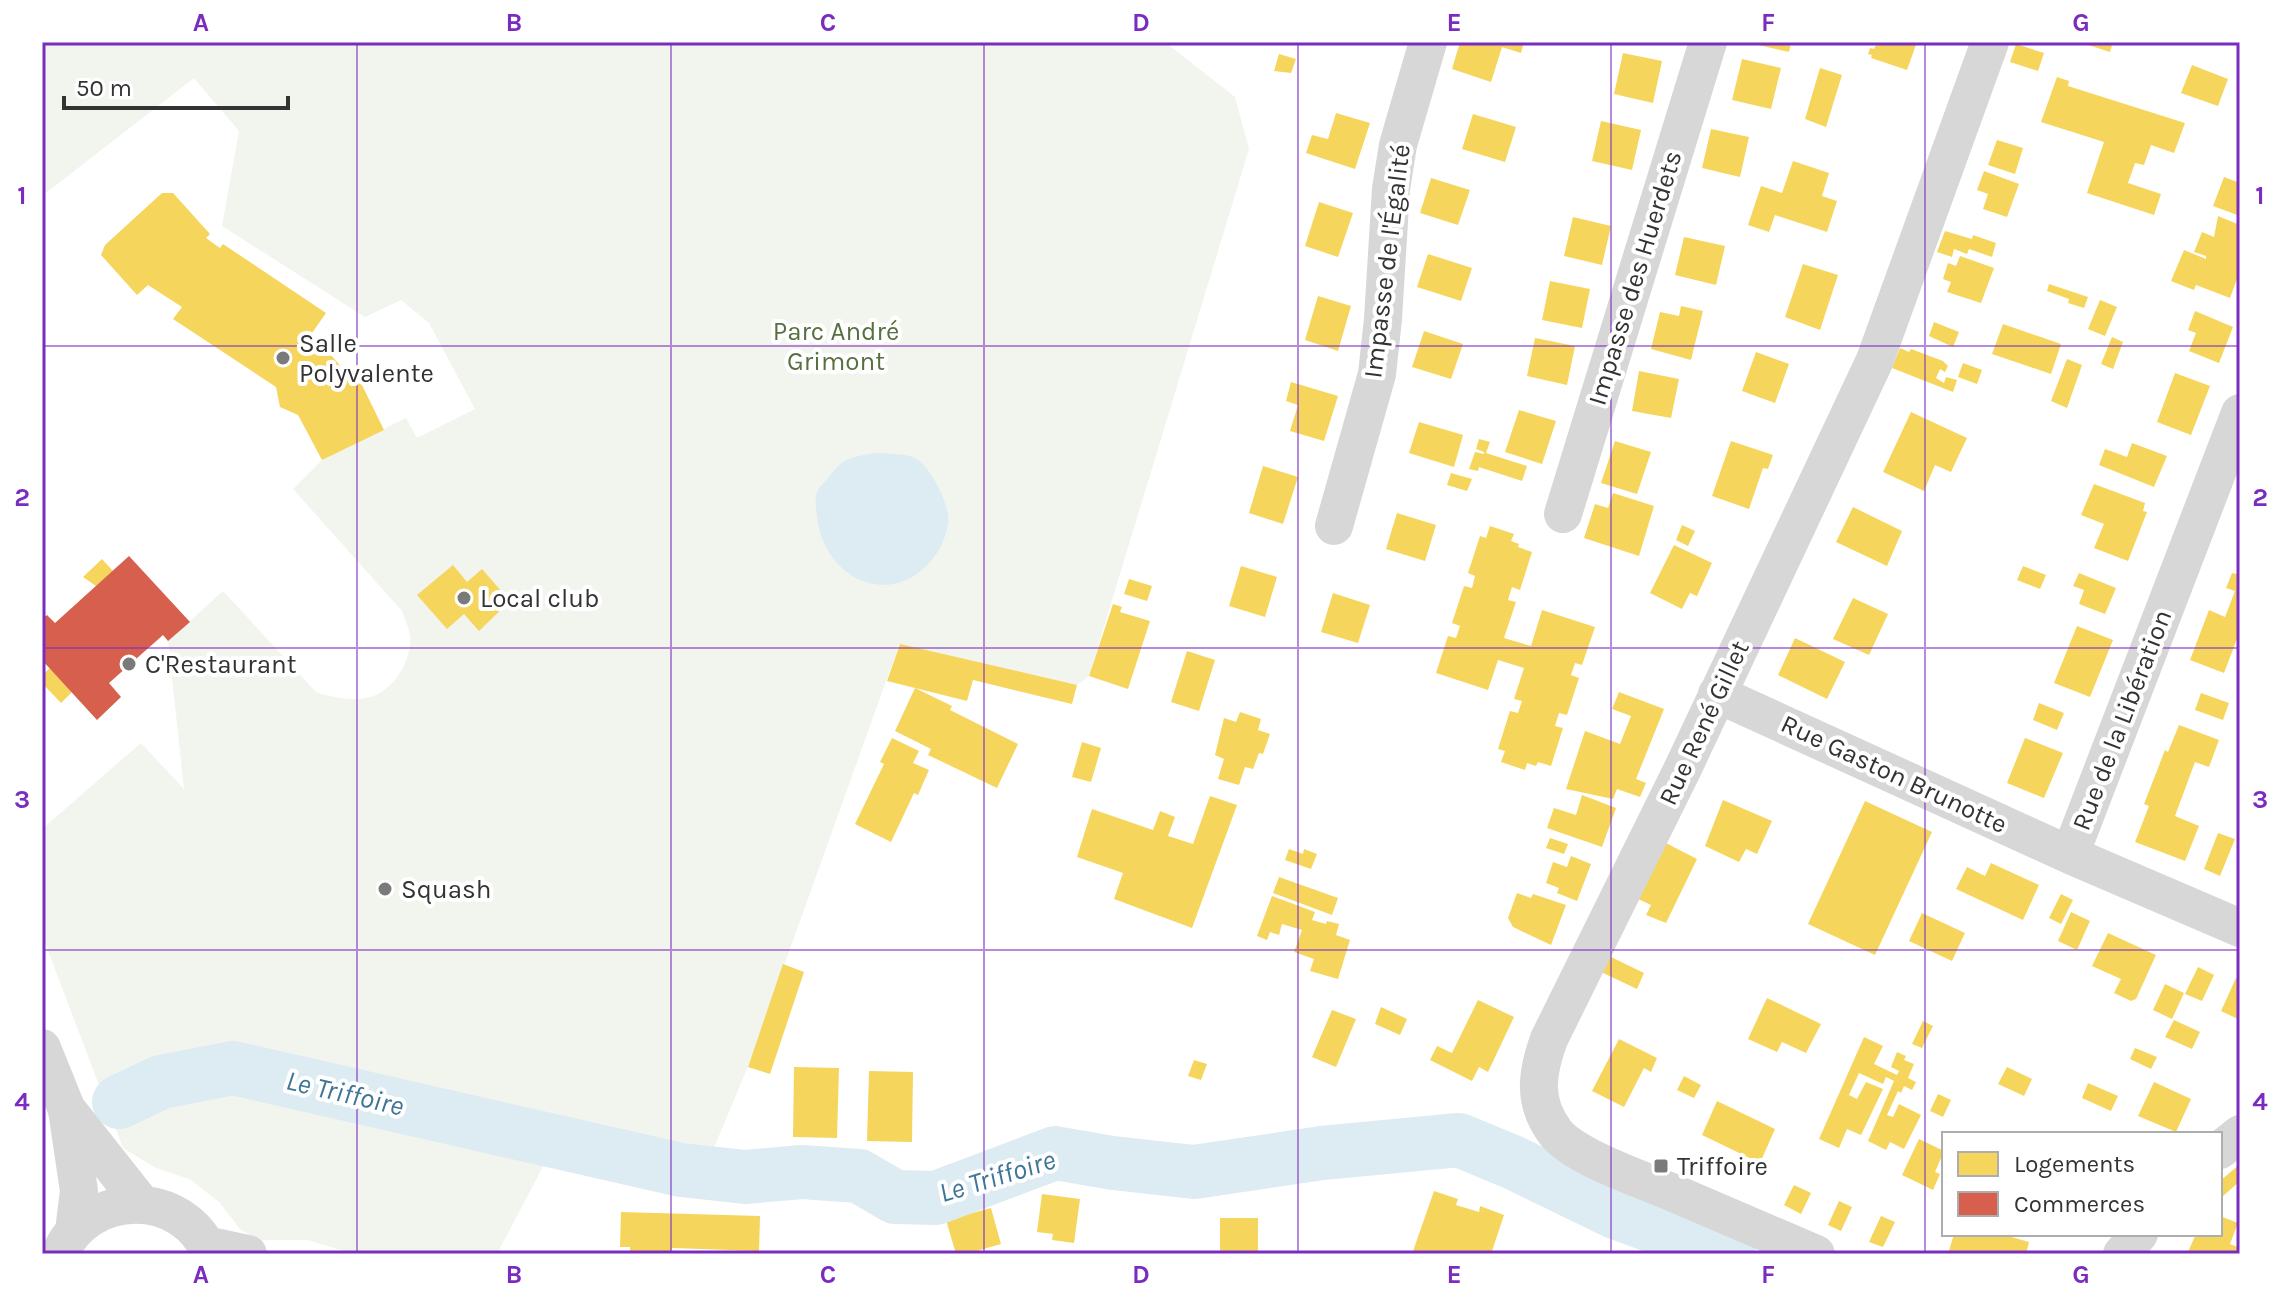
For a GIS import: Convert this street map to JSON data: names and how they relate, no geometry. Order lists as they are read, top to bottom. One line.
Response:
{"streets":{"street":["Impasse de l'Égalité","Impasse des Huerdets","Rue de la Libération","Rue René Gillet","Rue Gaston Brunotte"]},"crossings":[["Rue de la Libération","Rue Gaston Brunotte"],["Rue René Gillet","Rue Gaston Brunotte"]],"water":["Le Triffoire"],"parks":["Parc André Grimont"],"places":{"other":["Salle Polyvalente","Local club","C'Restaurant","Squash"],"transit":["Triffoire"]},"legend":["Logements","Commerces"],"scale_bar":"50 m","grid":{"columns":["A","B","C","D","E","F","G"],"rows":["1","2","3","4"]}}
